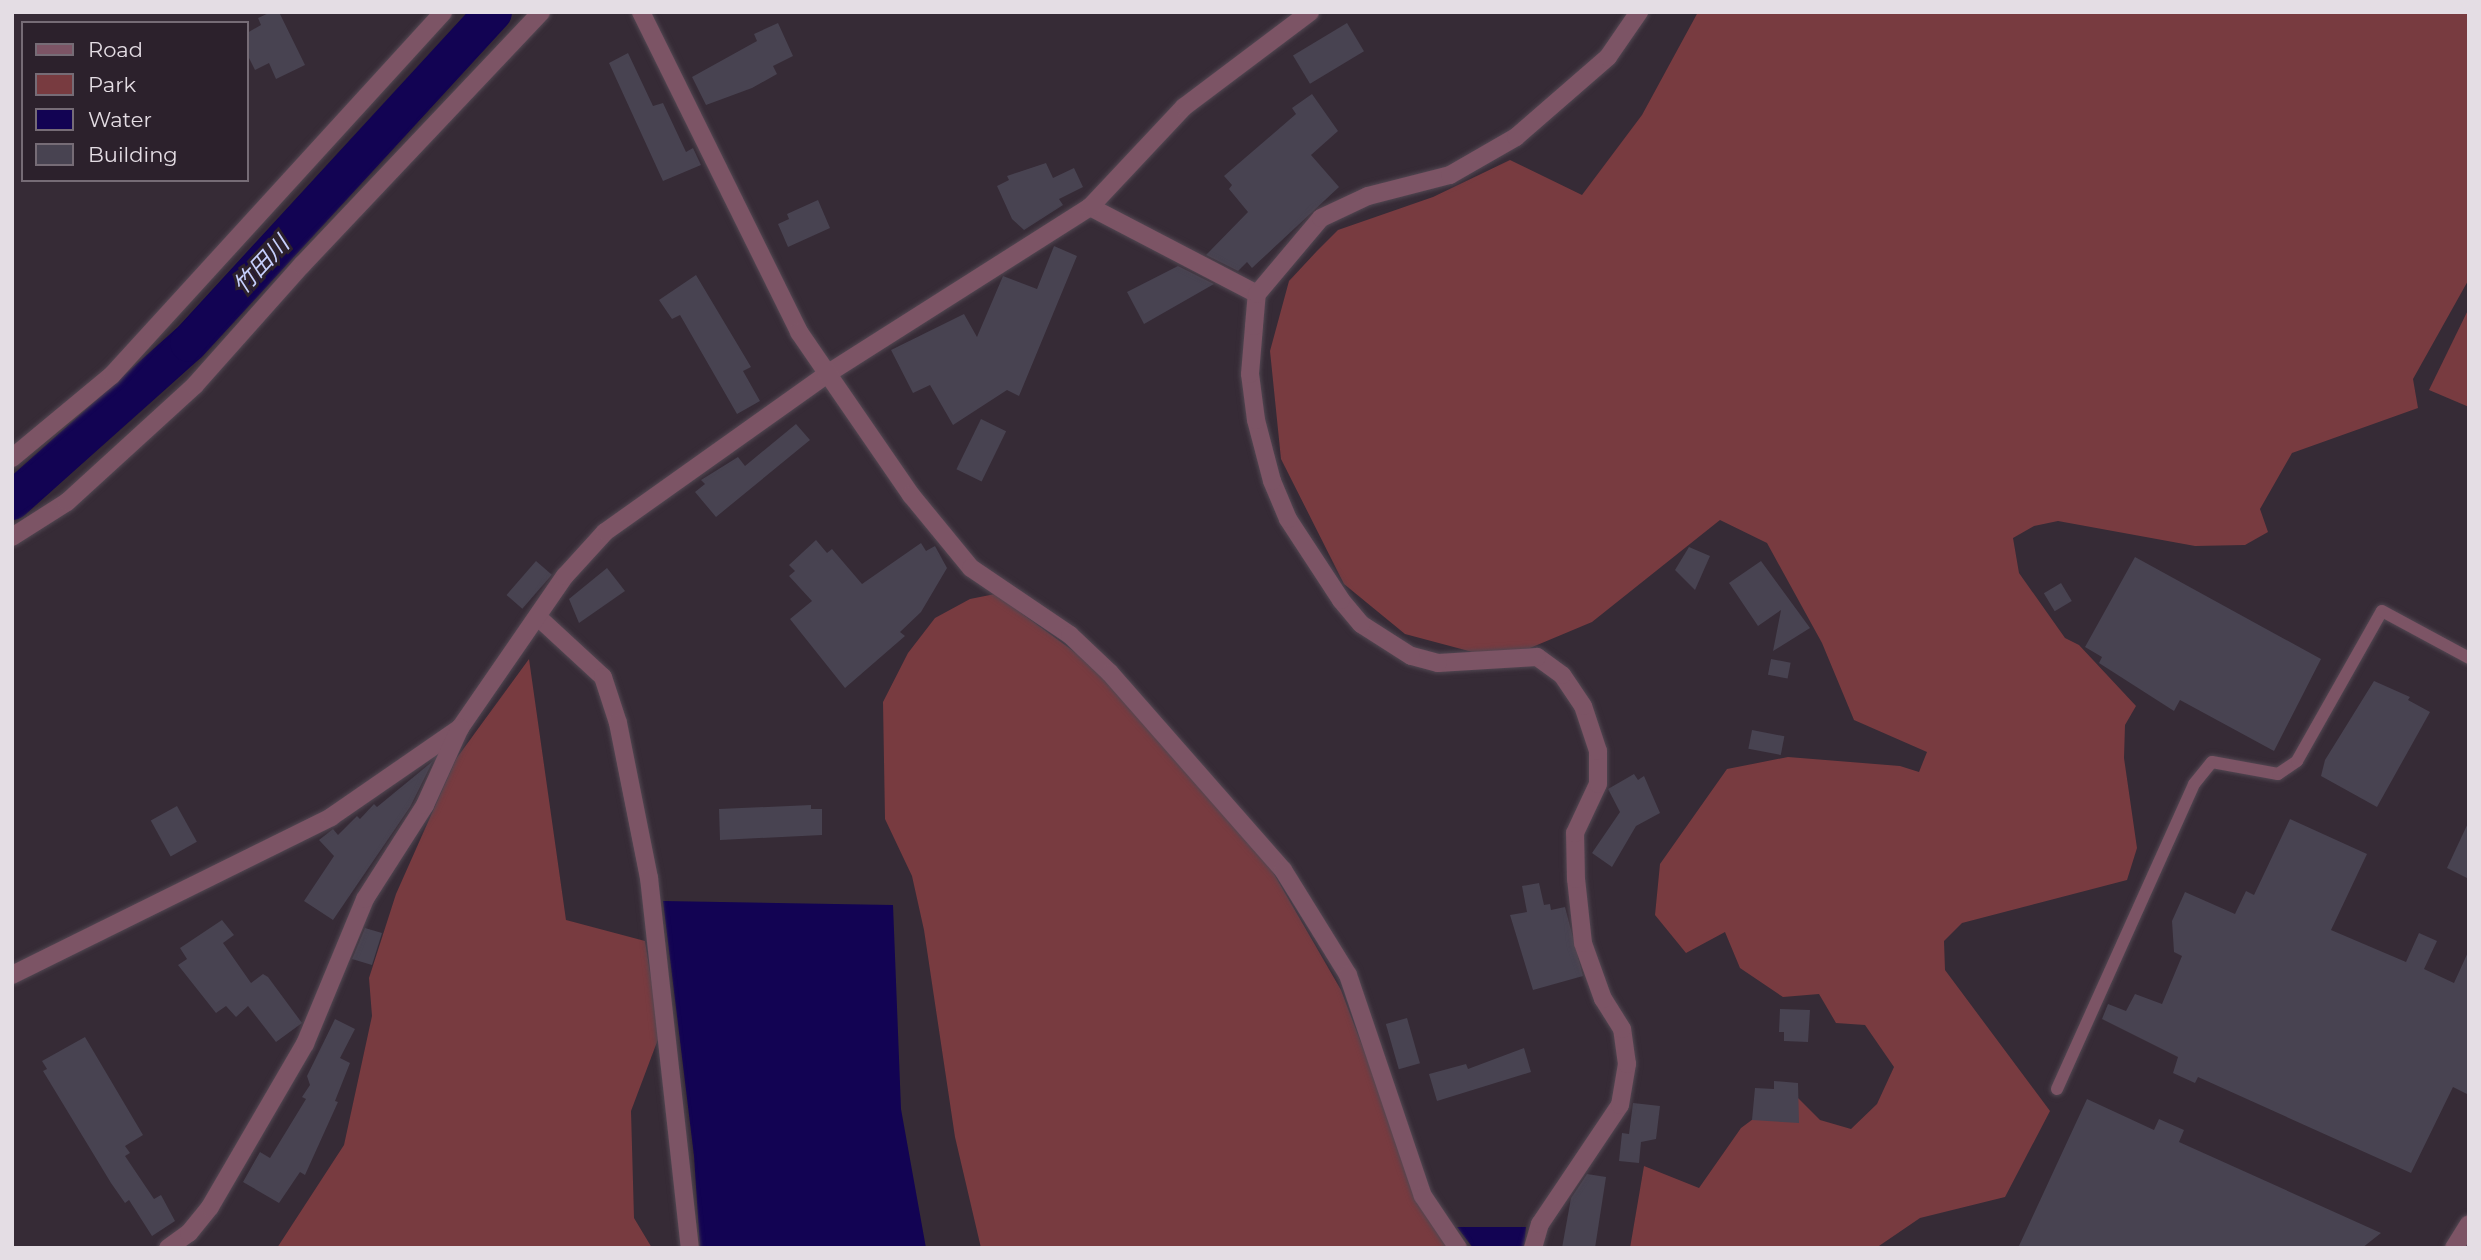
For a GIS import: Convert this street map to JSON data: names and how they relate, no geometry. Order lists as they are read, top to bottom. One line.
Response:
{"water":["竹田川"],"legend":["Road","Park","Water","Building"]}
